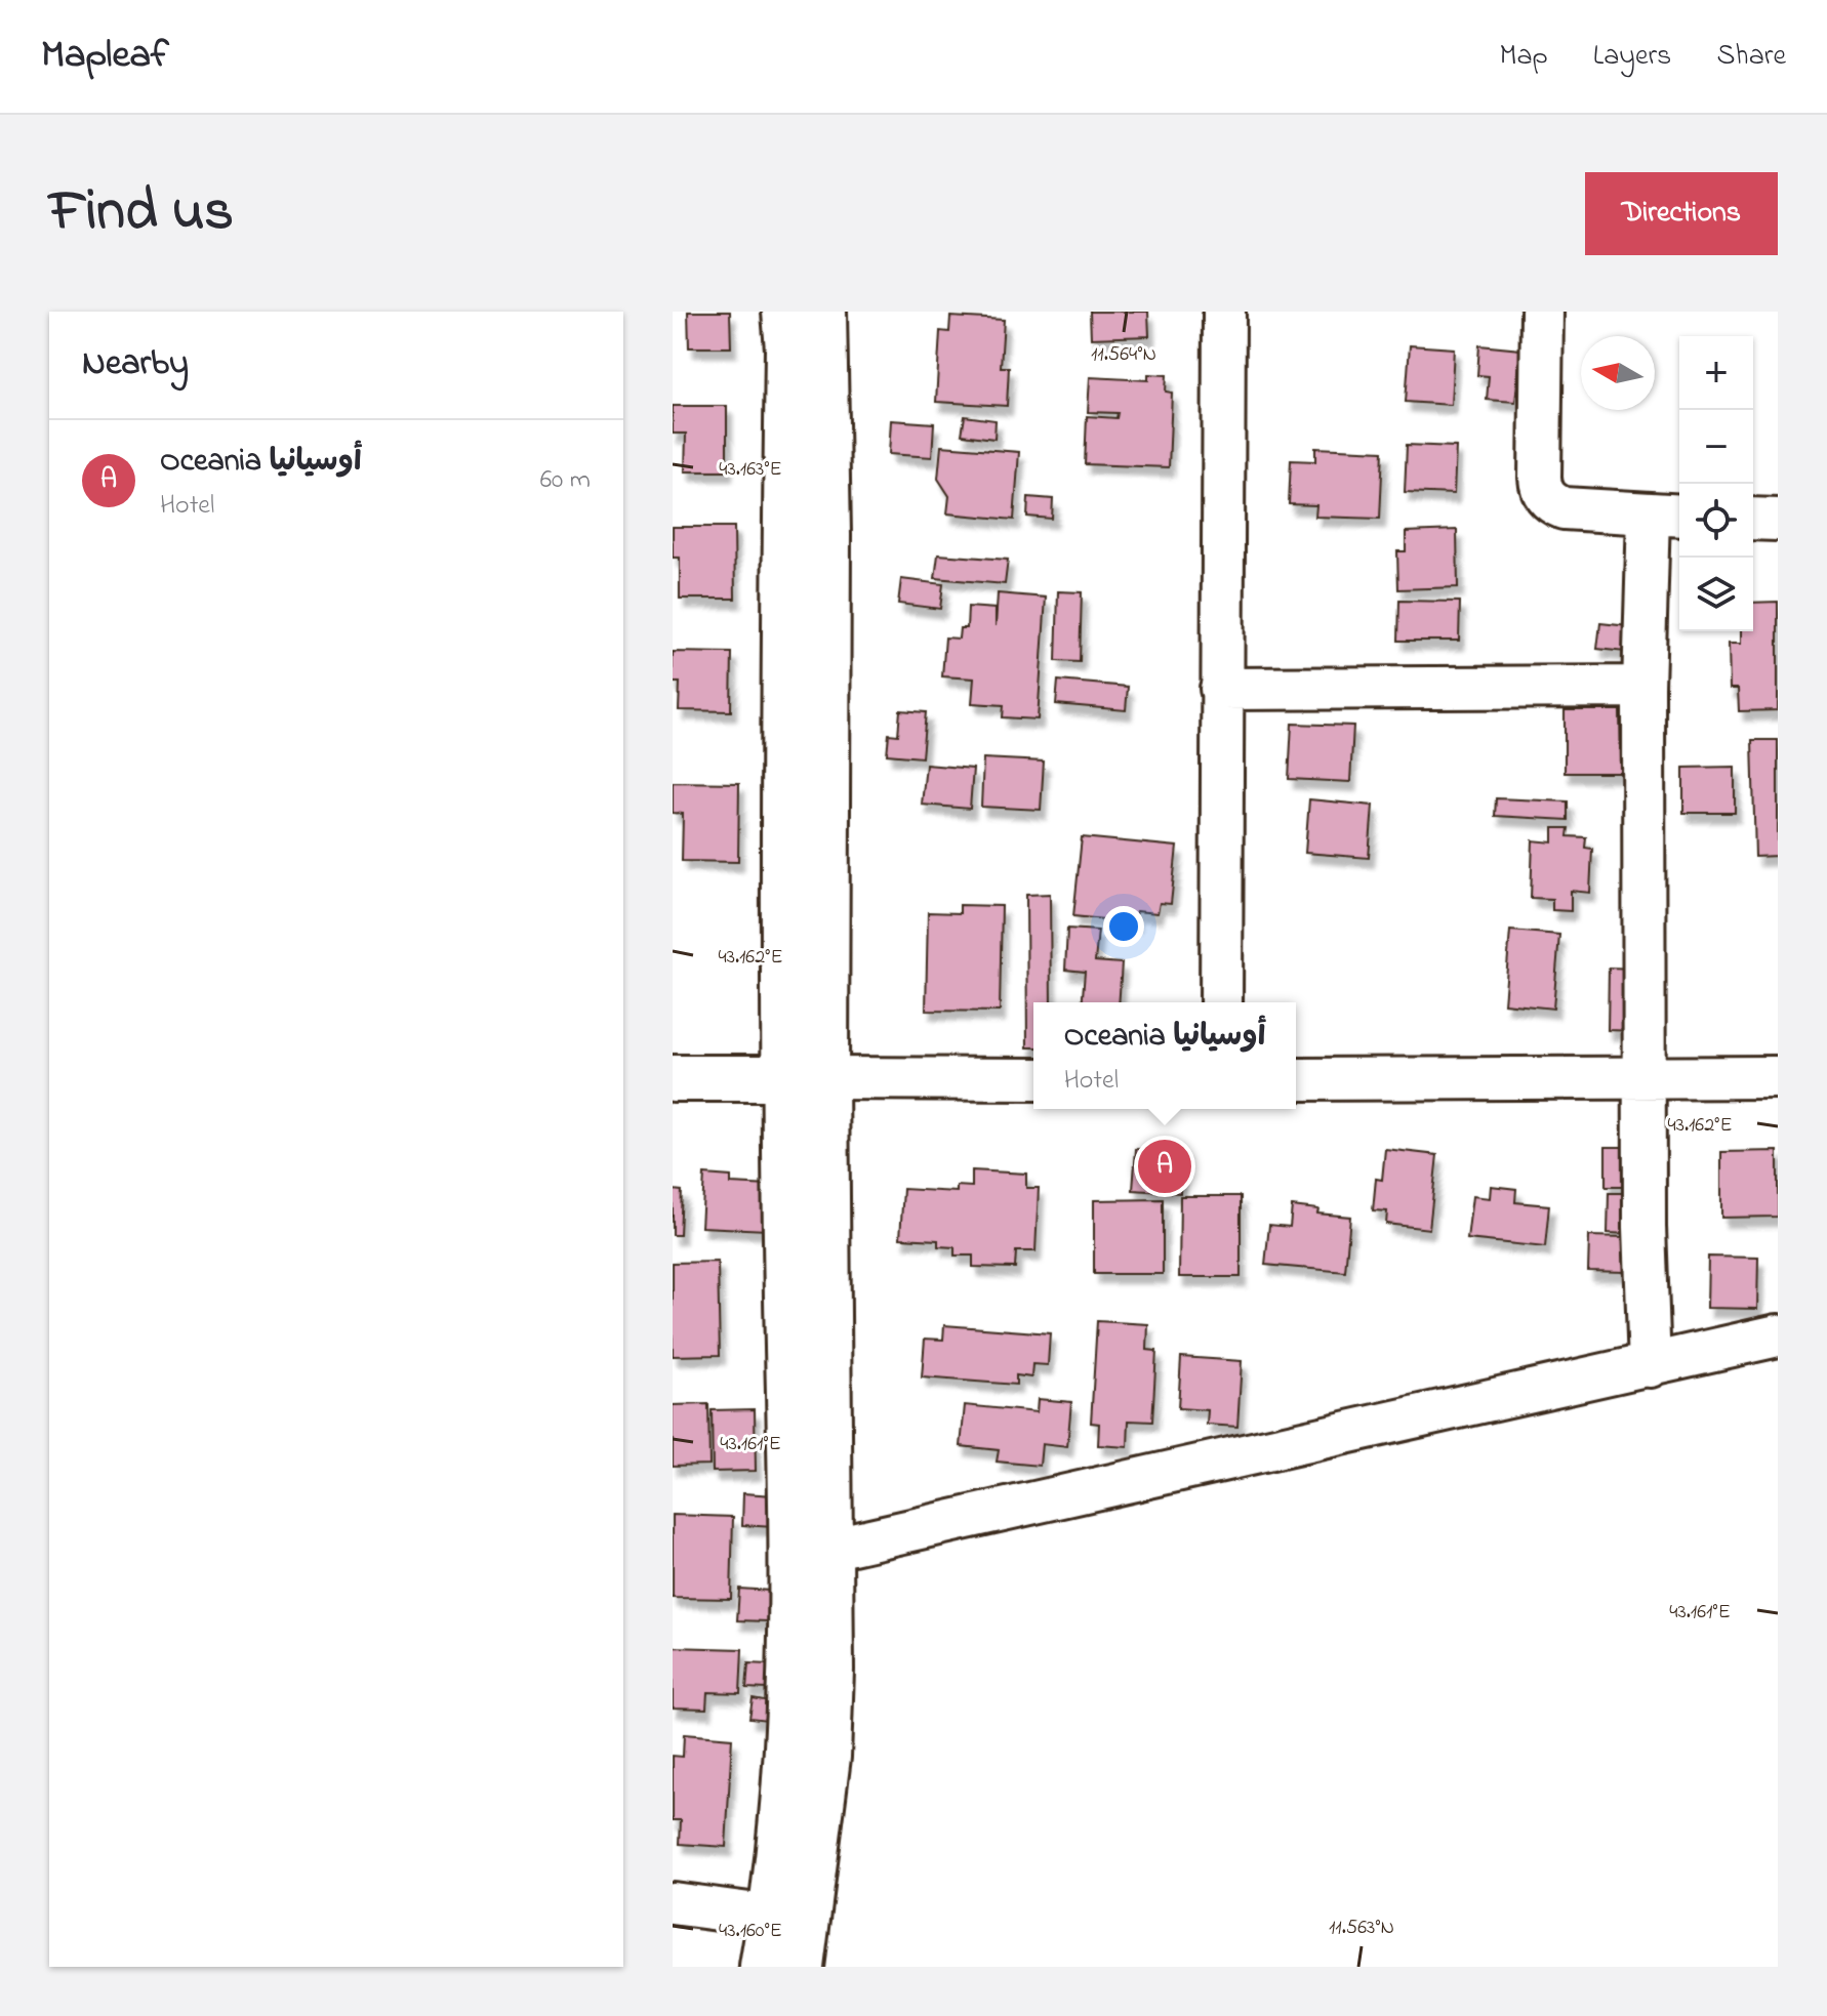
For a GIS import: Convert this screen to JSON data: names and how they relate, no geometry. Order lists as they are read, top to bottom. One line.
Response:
{"north":"left","page":{"header":"Mapleaf","nav":["Map","Layers","Share"],"title":"Find us","buttons":"Directions","heading":"Nearby","map_buttons":["+","−"],"list":[{"mark":"A","name":"Oceania أوسيانيا","note":"Hotel","value":"60 m"}],"popup":["Oceania أوسيانيا","Hotel"],"pins":"A"},"coordinates":["11.564°N","43.163°E","43.162°E","43.161°E","11.563°N","43.160°E"]}
